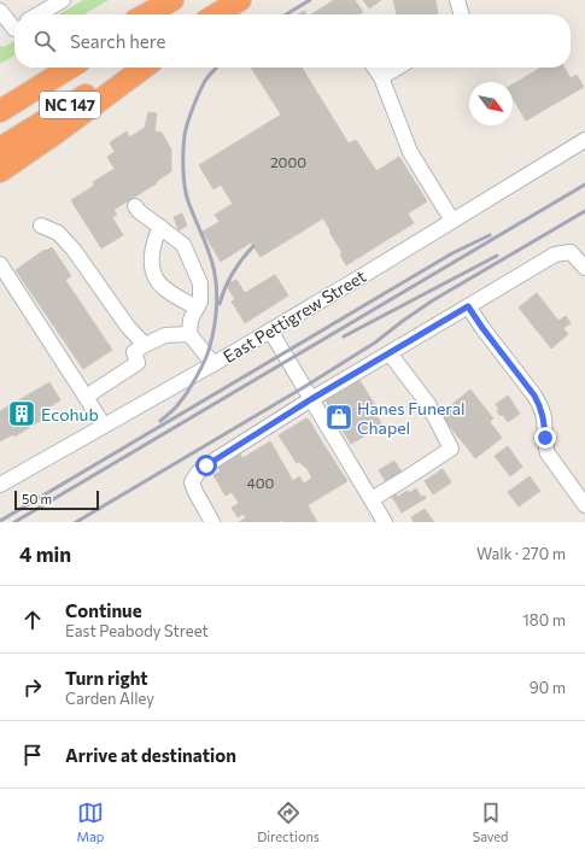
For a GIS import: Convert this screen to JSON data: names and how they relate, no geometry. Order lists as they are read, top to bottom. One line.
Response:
{"streets":{"highway":["NC 147"],"street":["East Pettigrew Street"]},"places":{"building":["Ecohub"],"shop":["Hanes Funeral Chapel"]},"house_numbers":["2000","400"],"scale_bar":"50 m","north":"bottom right","page":{"search":"Search here","scale":"50 m","heading":["4 min","Walk · 270 m"],"list":[["Continue","East Peabody Street","180 m"],["Turn right","Carden Alley","90 m"],"Arrive at destination"],"nav":["Map","Directions","Saved"]}}
